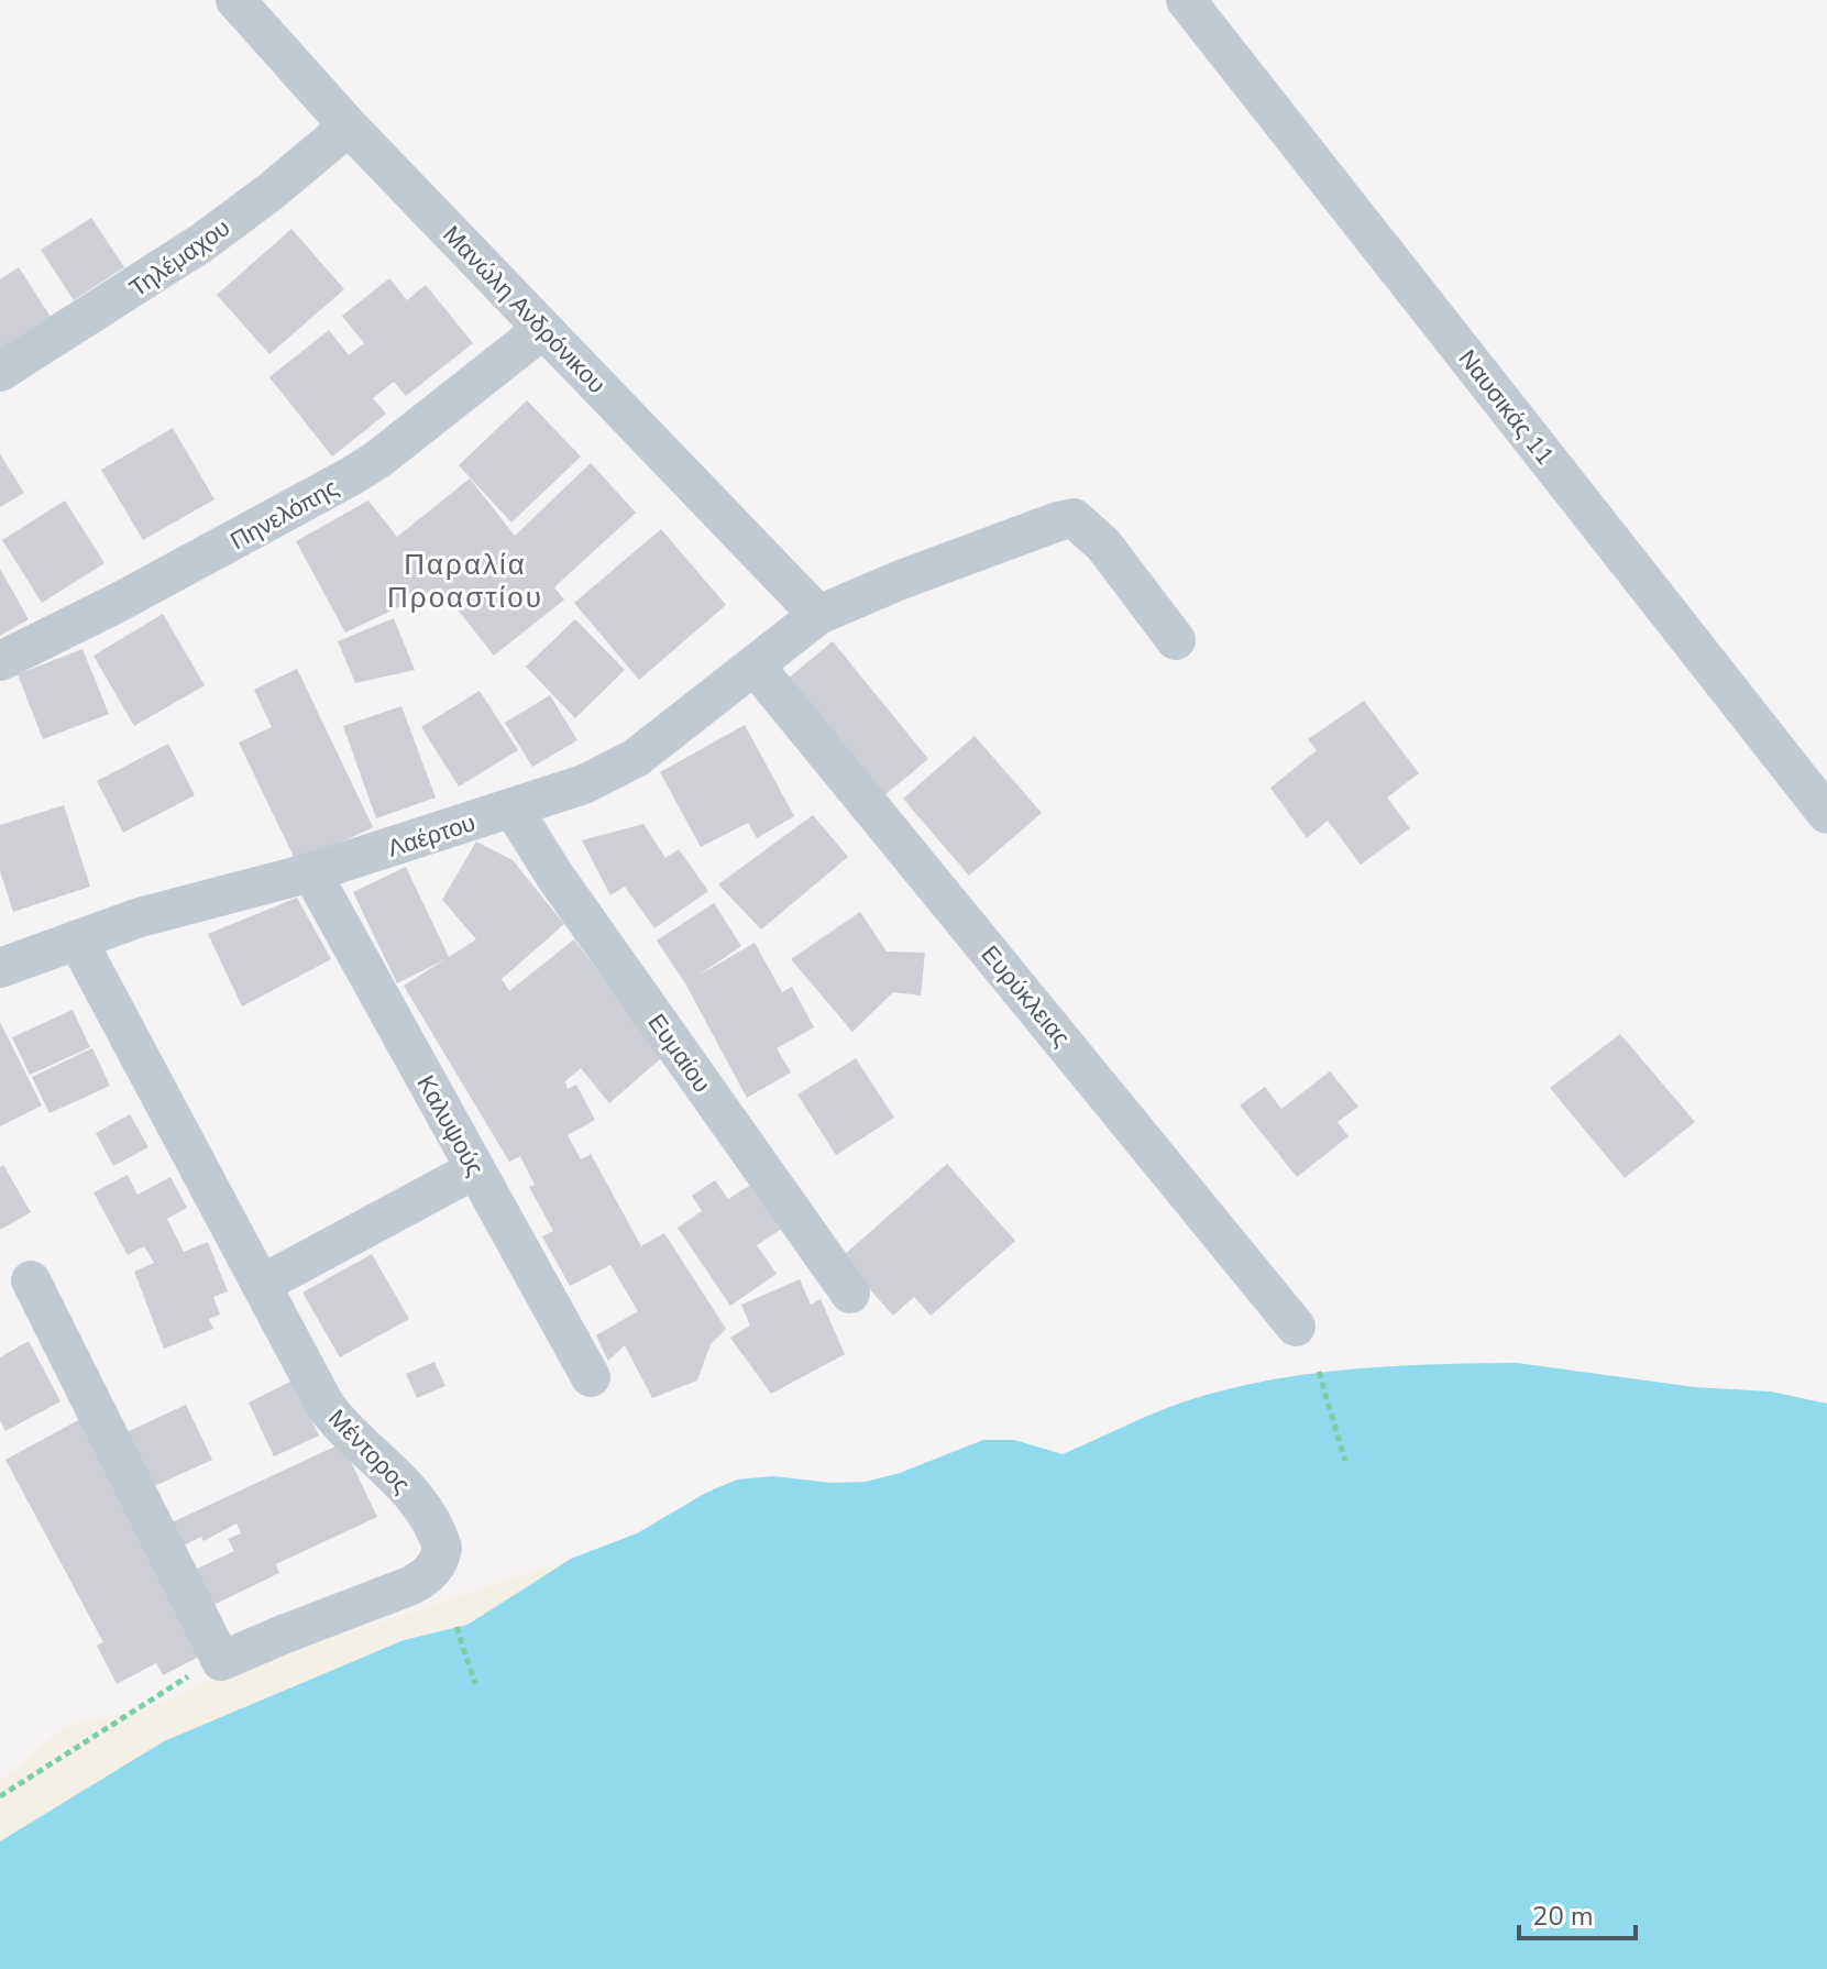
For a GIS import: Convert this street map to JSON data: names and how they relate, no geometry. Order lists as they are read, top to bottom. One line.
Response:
{"streets":{"street":["Τηλέμαχου","Μανώλη Ανδρόνικου","Ναυσικάς 11","Πηνελόπης","Λαέρτου","Ευρύκλειας","Ευμαίου","Καλυψούς","Μέντορος"]},"crossings":[["Τηλέμαχου","Μανώλη Ανδρόνικου"],["Μανώλη Ανδρόνικου","Πηνελόπης"],["Μανώλη Ανδρόνικου","Λαέρτου"],["Λαέρτου","Ευρύκλειας"],["Λαέρτου","Ευμαίου"],["Λαέρτου","Καλυψούς"],["Λαέρτου","Μέντορος"]],"districts":["Παραλία Προαστίου"],"scale_bar":"20 m"}
